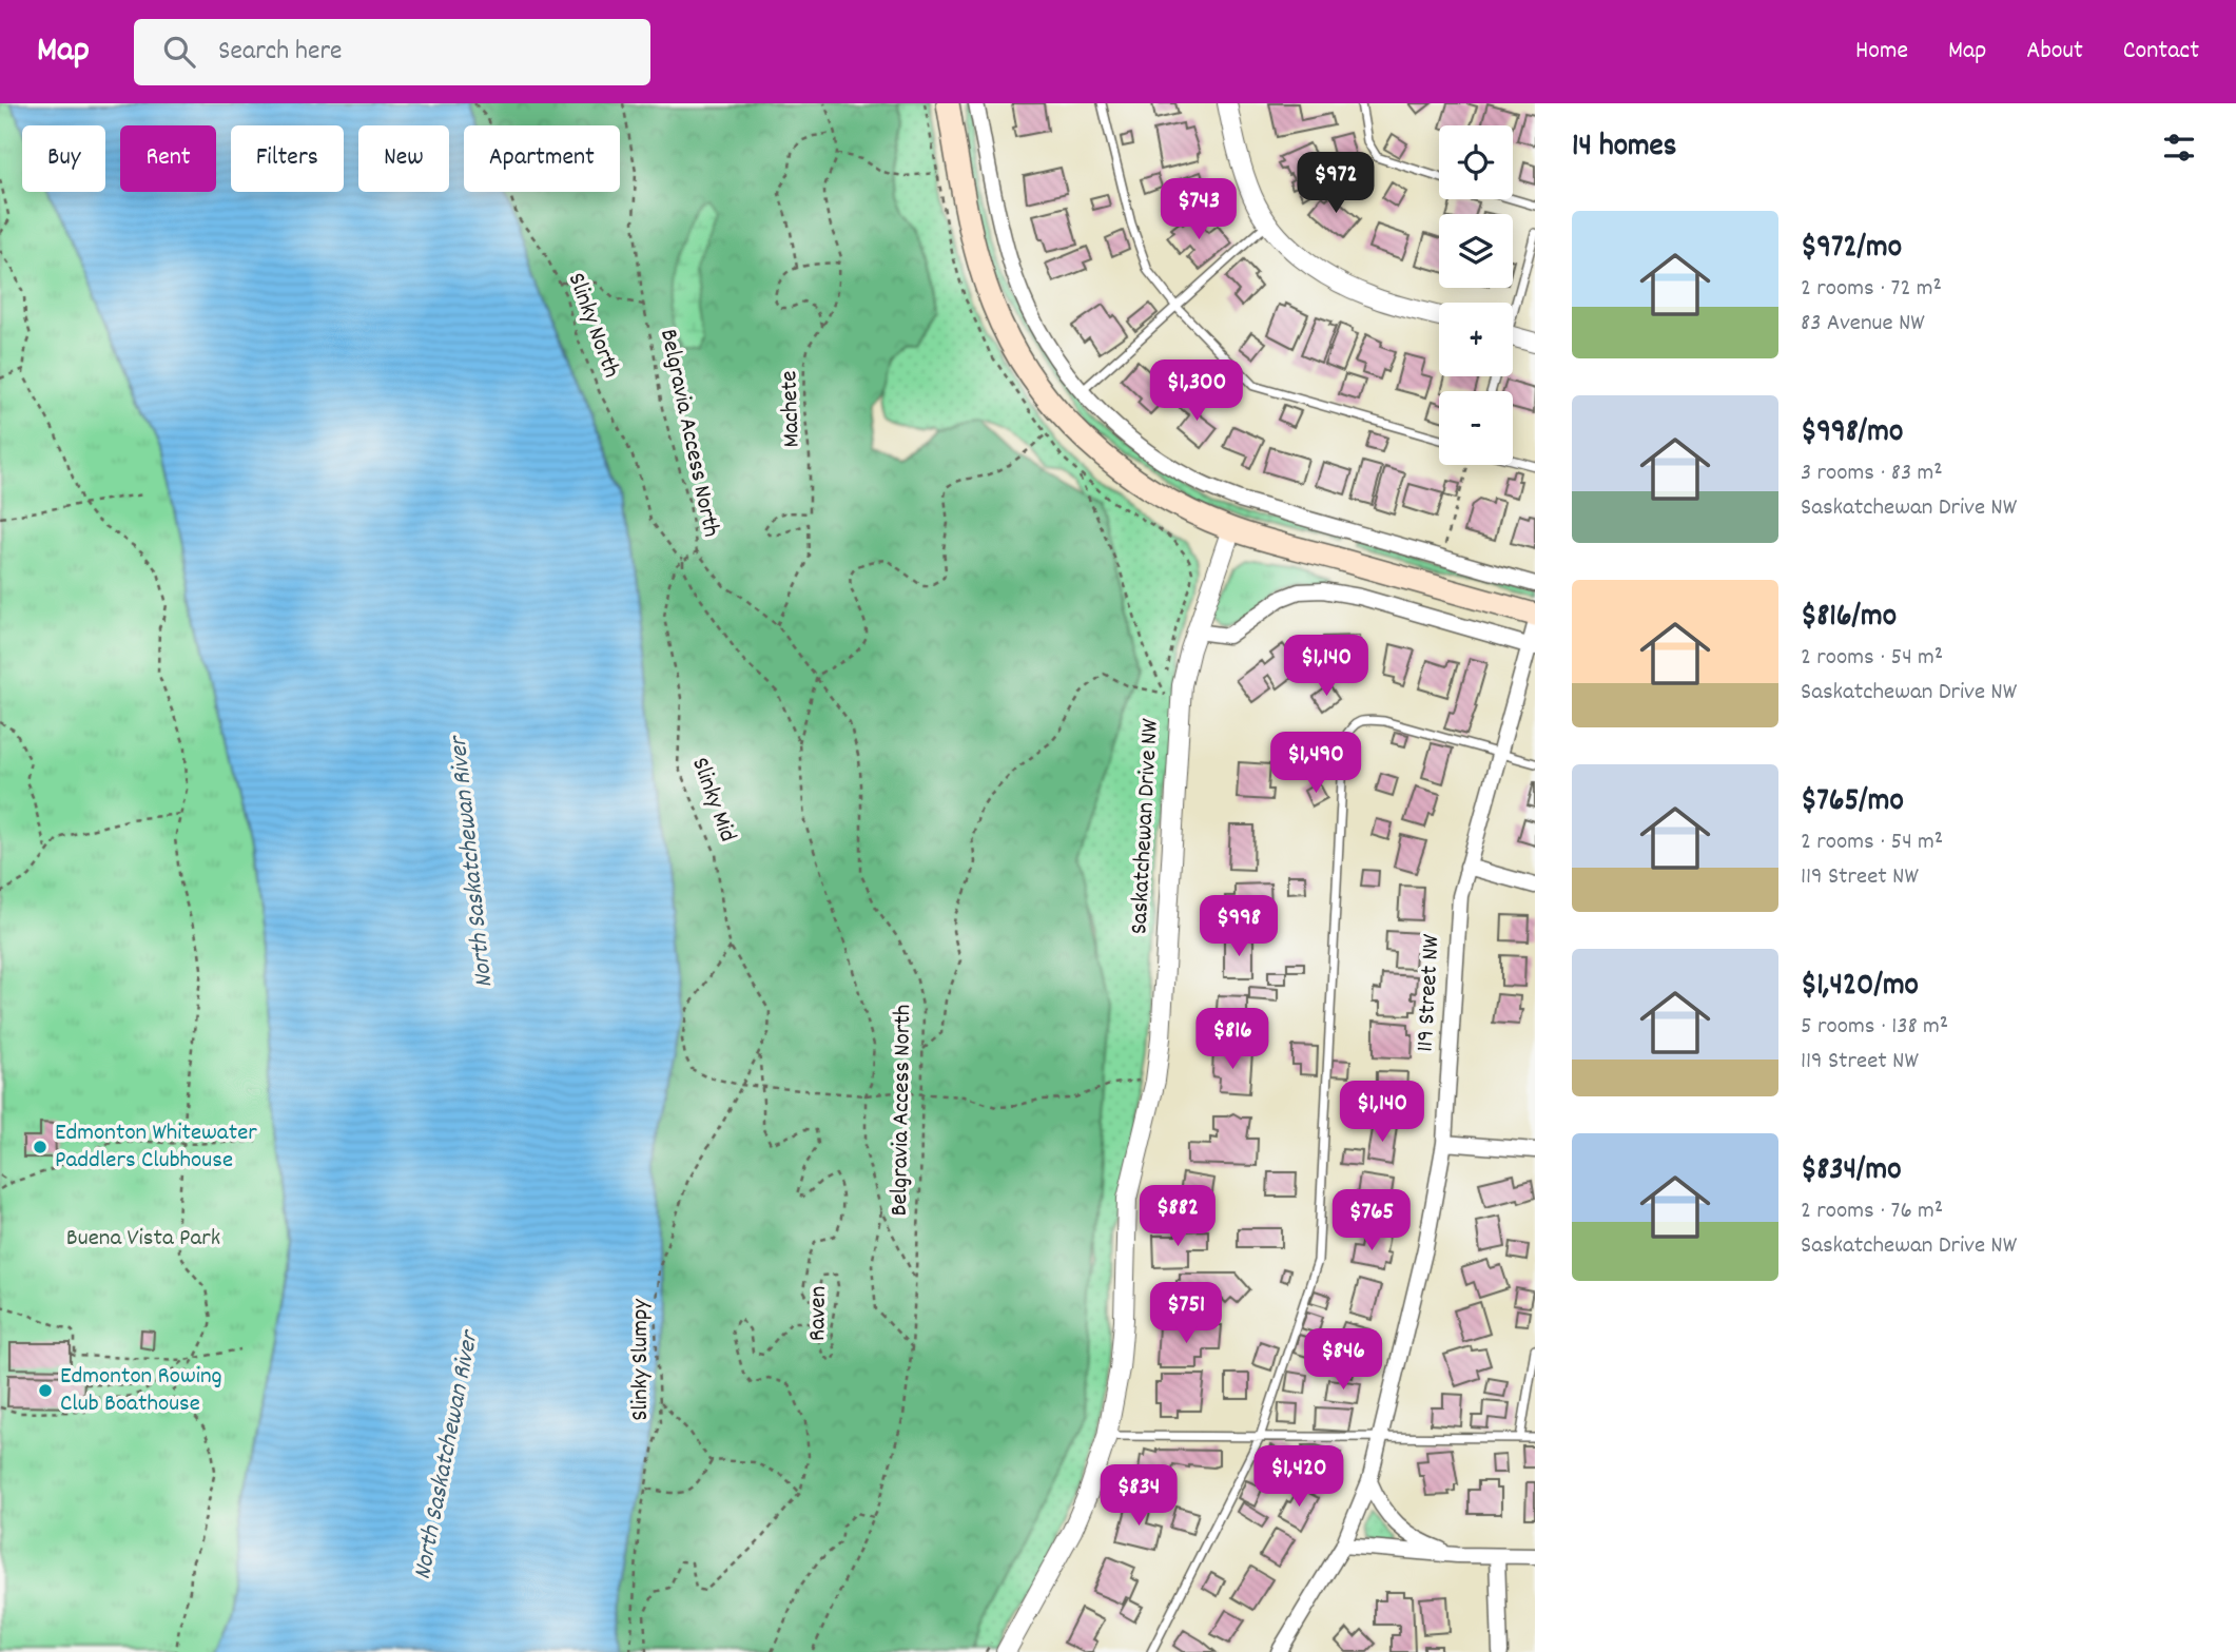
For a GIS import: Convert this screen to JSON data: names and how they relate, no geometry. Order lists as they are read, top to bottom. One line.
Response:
{"streets":{"street":["Saskatchewan Drive NW","119 Street NW"],"path":["Slinky North","Machete","Belgravia Access North","Slinky Mid","Raven","Slinky Slumpy"]},"crossings":[["Slinky North","Slinky Mid"],["Slinky Mid","Slinky Slumpy"]],"water":["North Saskatchewan River"],"parks":["Buena Vista Park"],"places":["Edmonton Whitewater Paddlers Clubhouse","Edmonton Rowing Club Boathouse"],"page":{"header":"Map","search":"Search here","nav":["Home","Map","About","Contact"],"heading":"14 homes","map_buttons":["+","−"],"chip":["Buy","Rent","Filters","New","Apartment"],"price":["$972","$743","$1,300","$1,140","$1,490","$998","$816","$1,140","$882","$765","$751","$846","$1,420","$834"],"list":[{"name":"$972/mo","note":"2 rooms · 72 m² · 83 Avenue NW"},{"name":"$998/mo","note":"3 rooms · 83 m² · Saskatchewan Drive NW"},{"name":"$816/mo","note":"2 rooms · 54 m² · Saskatchewan Drive NW"},{"name":"$765/mo","note":"2 rooms · 54 m² · 119 Street NW"},{"name":"$1,420/mo","note":"5 rooms · 138 m² · 119 Street NW"},{"name":"$834/mo","note":"2 rooms · 76 m² · Saskatchewan Drive NW"}]}}
